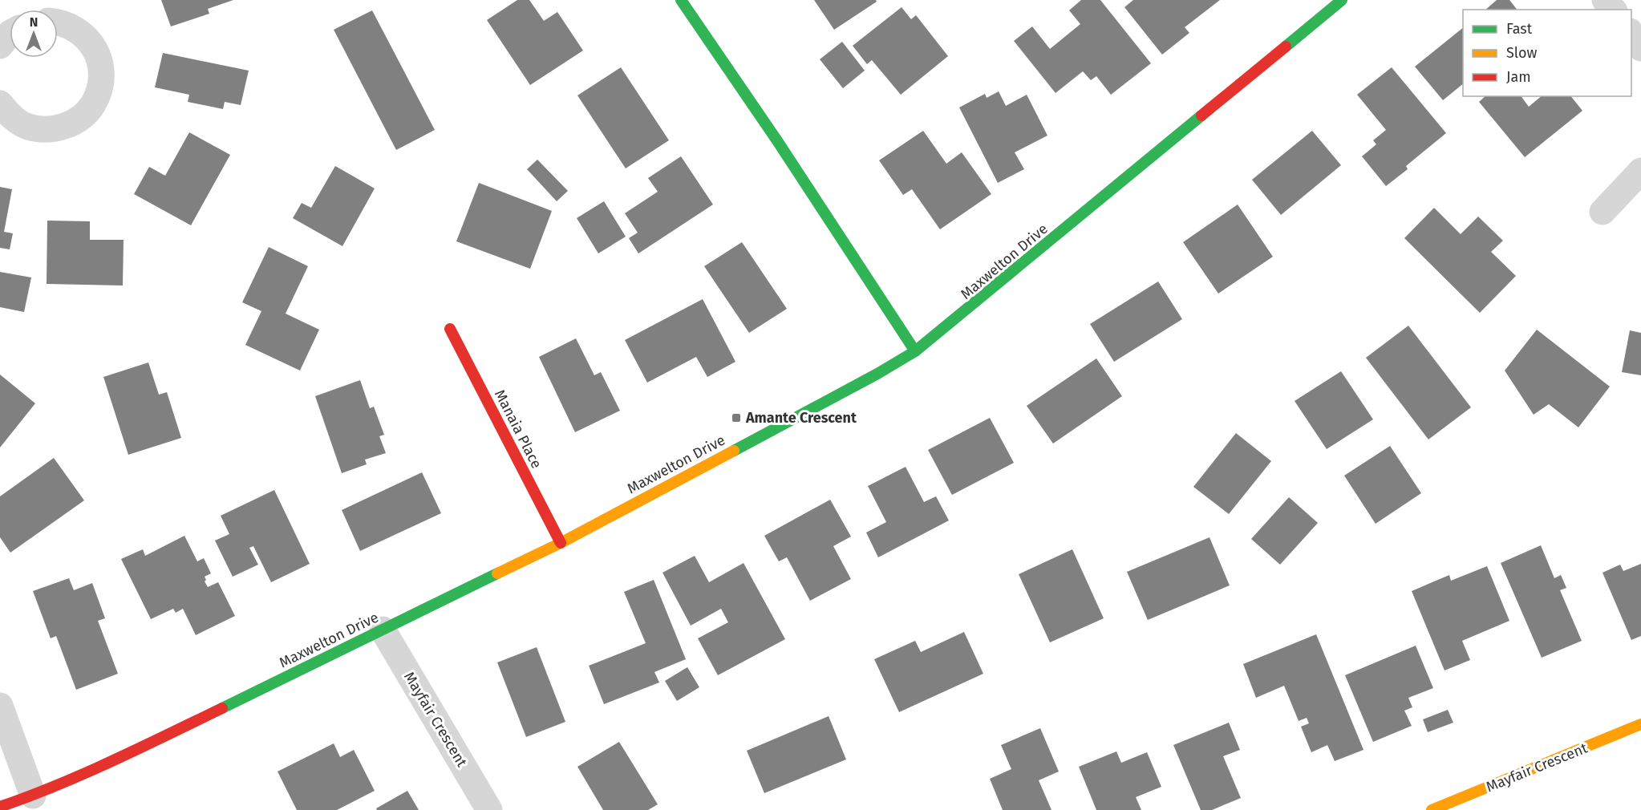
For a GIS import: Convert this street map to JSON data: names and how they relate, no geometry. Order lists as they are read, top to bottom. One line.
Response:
{"streets":{"street":["Maxwelton Drive","Manaia Place","Mayfair Crescent"]},"crossings":[["Maxwelton Drive","Manaia Place"],["Maxwelton Drive","Mayfair Crescent"]],"places":{"transit":["Amante Crescent"]},"legend":["Fast","Slow","Jam"],"north":"top"}
